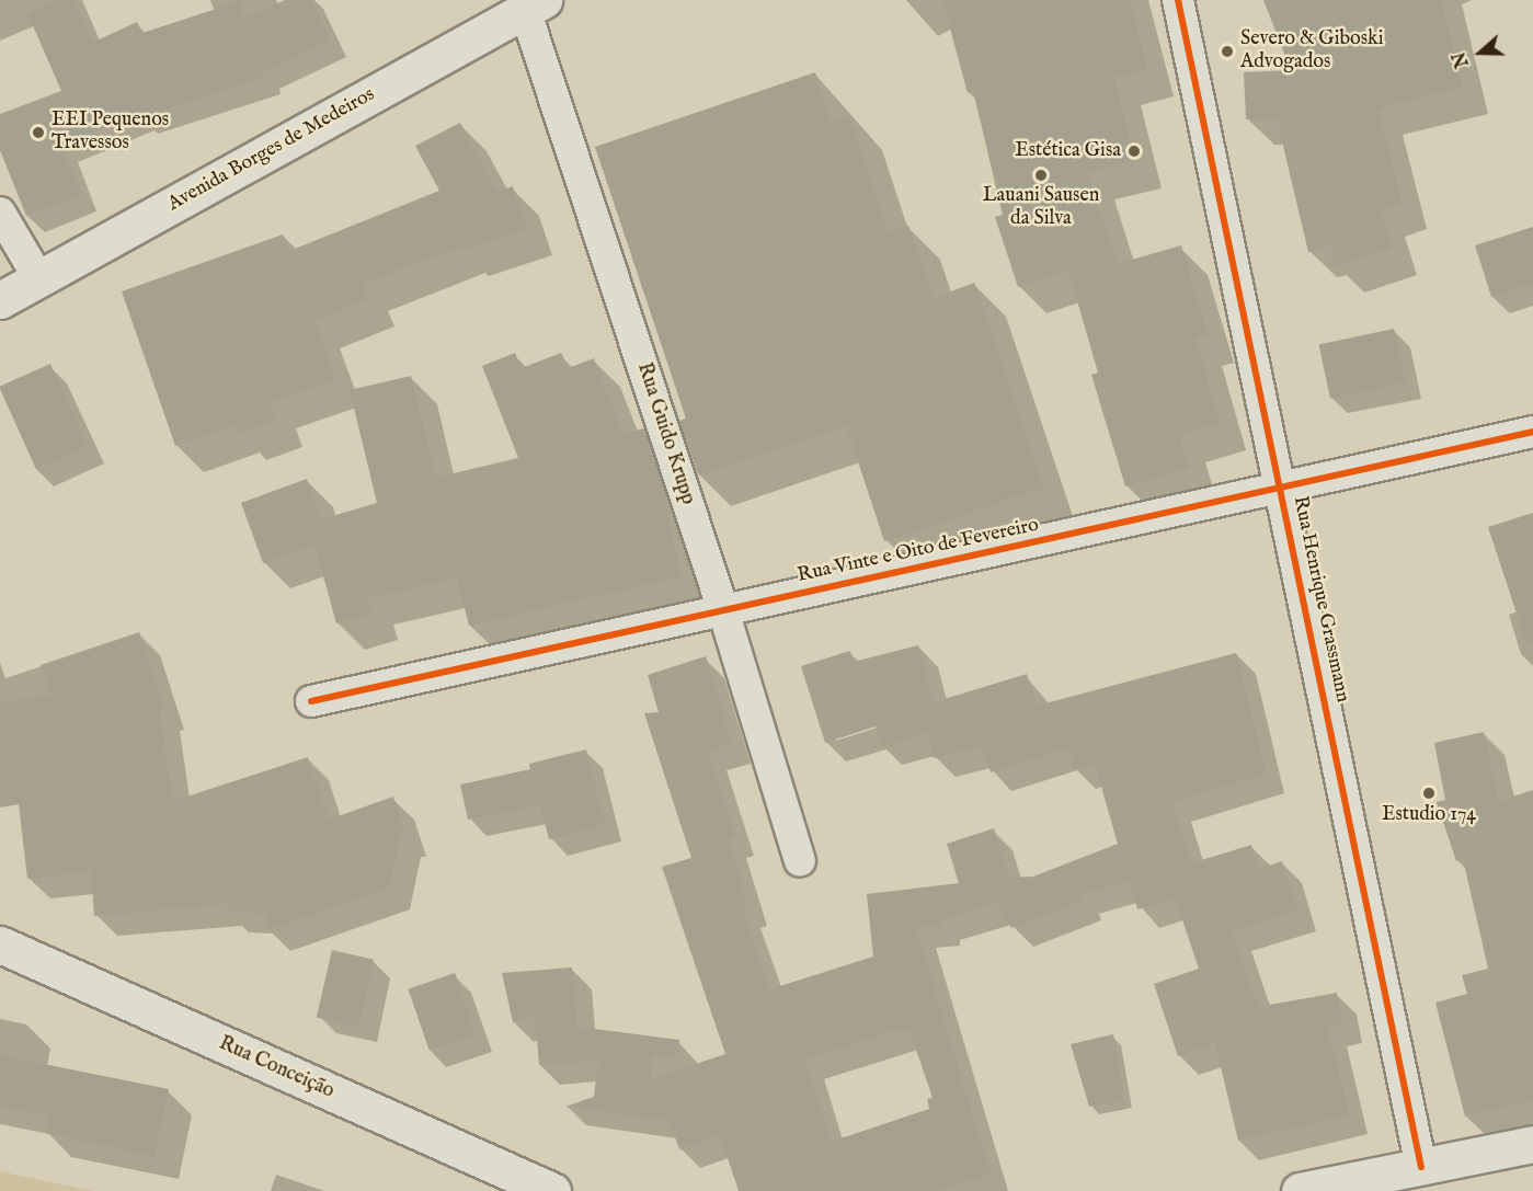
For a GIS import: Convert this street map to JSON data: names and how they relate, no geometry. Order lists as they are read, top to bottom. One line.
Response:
{"streets":{"main road":["Avenida Borges de Medeiros","Rua Conceição"],"street":["Rua Guido Krupp","Rua Vinte e Oito de Fevereiro","Rua Henrique Grassmann"]},"crossings":[["Avenida Borges de Medeiros","Rua Guido Krupp"],["Rua Guido Krupp","Rua Vinte e Oito de Fevereiro"],["Rua Vinte e Oito de Fevereiro","Rua Henrique Grassmann"]],"places":["Severo & Giboski Advogados","EEI Pequenos Travessos","Estética Gisa","Lauani Sausen da Silva","Estudio 174"],"north":"left"}
